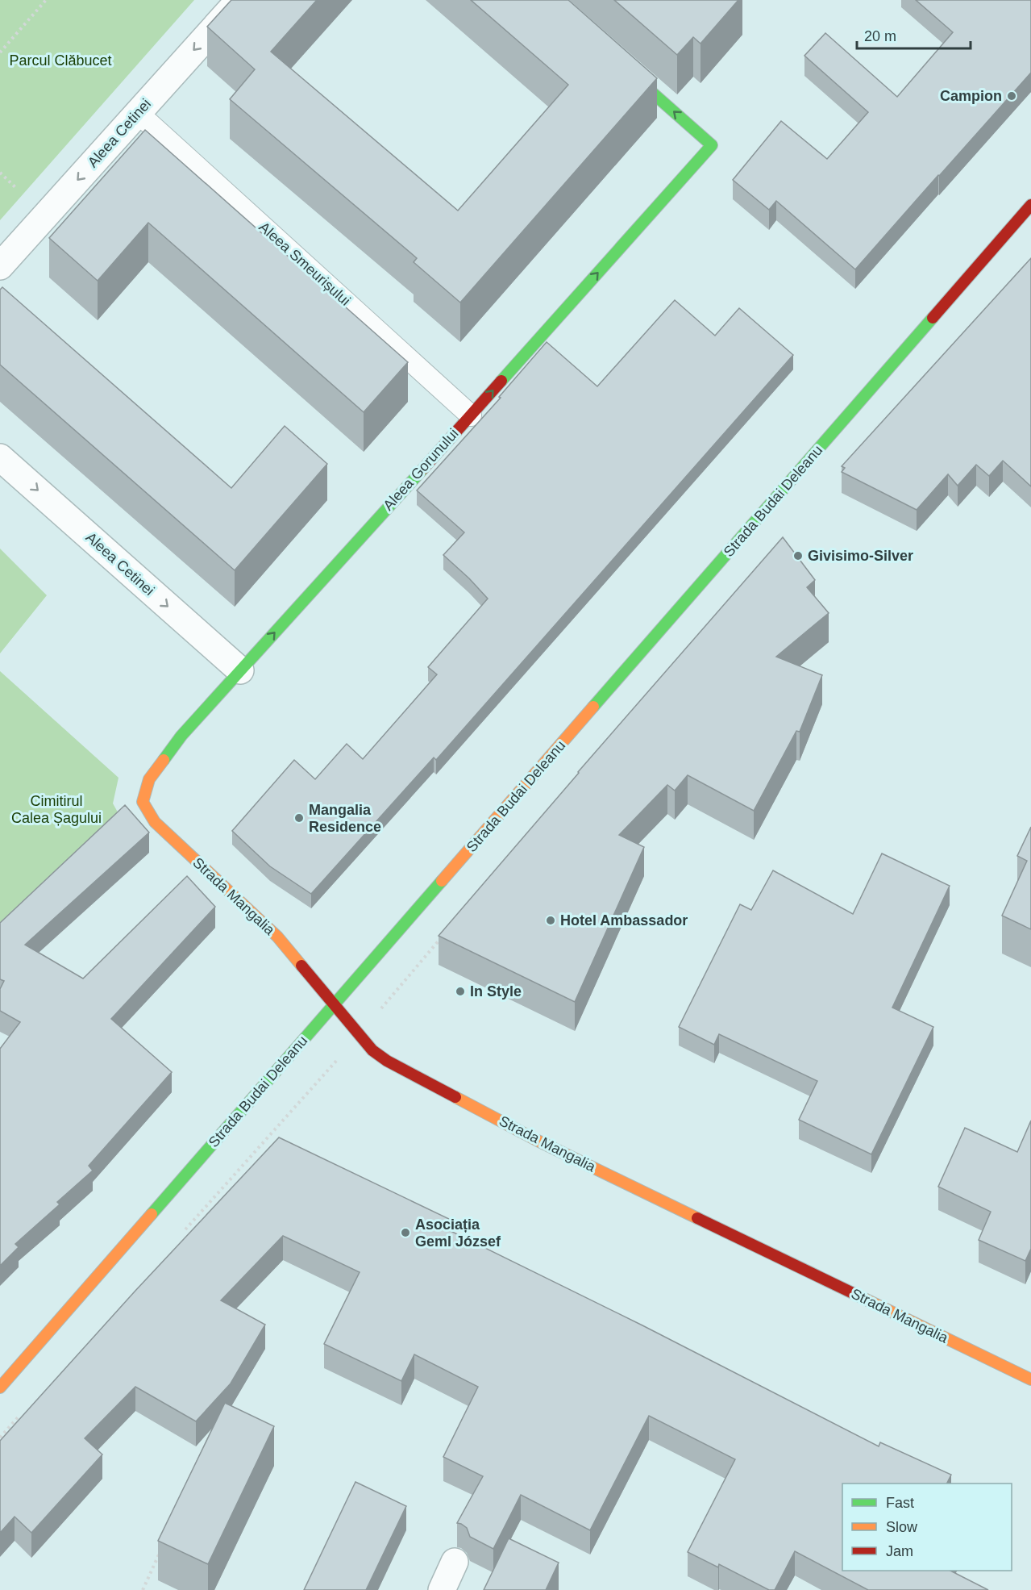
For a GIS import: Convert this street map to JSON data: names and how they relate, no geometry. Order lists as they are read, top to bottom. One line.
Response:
{"streets":{"street":["Aleea Cetinei","Aleea Gorunului","Strada Budai Deleanu","Strada Mangalia"],"lane":["Aleea Smeurișului"]},"crossings":[["Aleea Cetinei","Aleea Smeurișului"],["Aleea Cetinei","Aleea Gorunului"],["Aleea Smeurișului","Aleea Gorunului"],["Aleea Gorunului","Strada Mangalia"],["Strada Budai Deleanu","Strada Mangalia"]],"one_way":["Aleea Gorunului"],"parks":["Parcul Clăbucet","Cimitirul Calea Șagului"],"places":["Campion","Givisimo-Silver","Mangalia Residence","Hotel Ambassador","In Style","Asociația Geml József"],"legend":["Fast","Slow","Jam"],"scale_bar":"20 m"}
